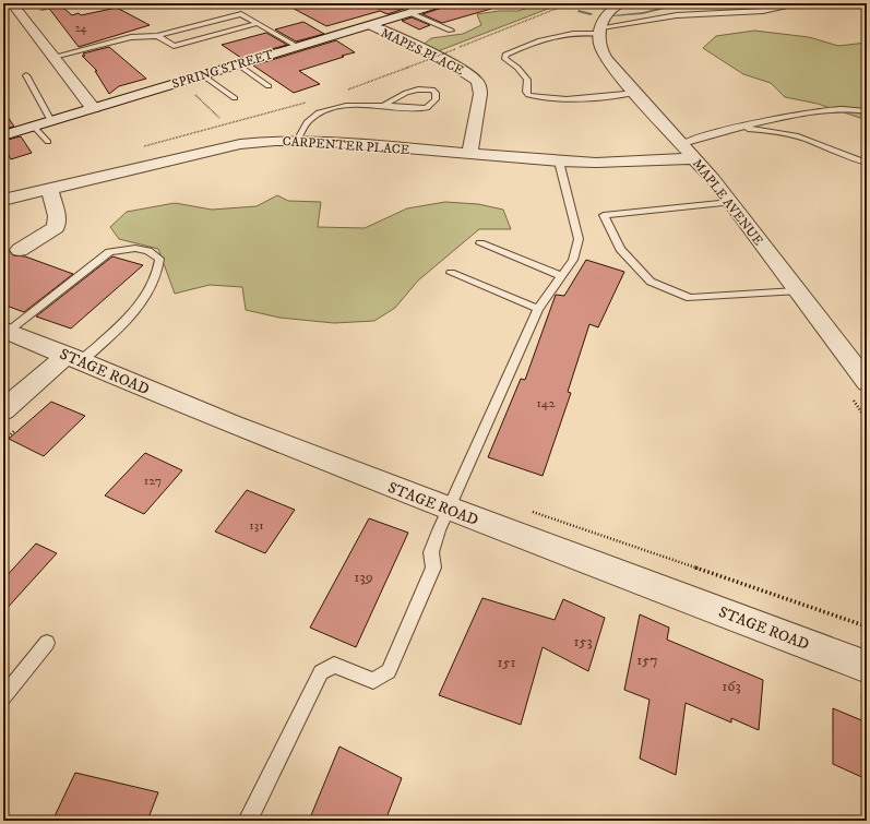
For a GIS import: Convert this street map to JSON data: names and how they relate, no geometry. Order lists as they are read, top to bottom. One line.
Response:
{"streets":{"street":["MAPES PLACE","SPRING STREET","CARPENTER PLACE","MAPLE AVENUE","STAGE ROAD"]},"crossings":[["MAPES PLACE","SPRING STREET"],["MAPES PLACE","CARPENTER PLACE"],["CARPENTER PLACE","MAPLE AVENUE"]],"house_numbers":["24","142","127","131","139","153","157","151","163"]}
